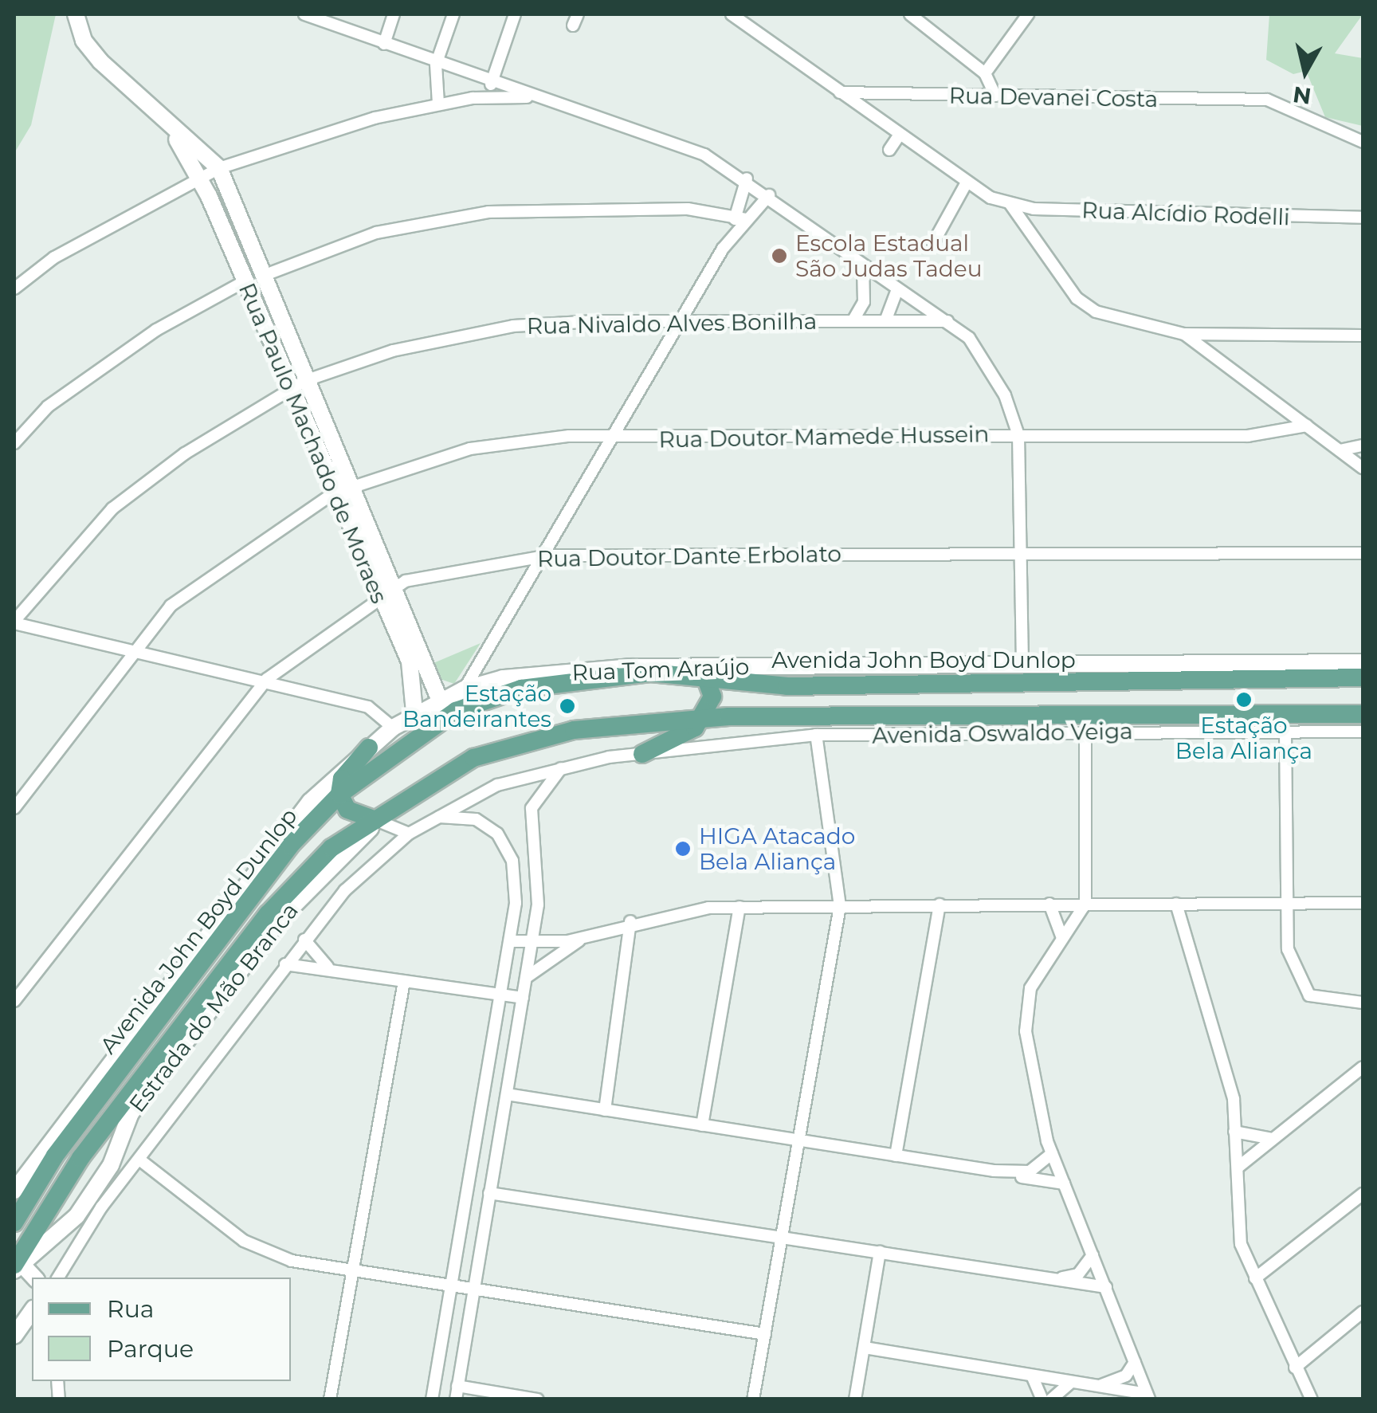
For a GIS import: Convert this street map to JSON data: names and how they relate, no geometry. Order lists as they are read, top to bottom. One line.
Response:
{"streets":{"main road":["Rua Paulo Machado de Moraes","Avenida John Boyd Dunlop","Rua Tom Araújo","Estrada do Mão Branca"],"street":["Rua Devanei Costa","Rua Alcídio Rodelli","Rua Nivaldo Alves Bonilha","Rua Doutor Mamede Hussein","Rua Doutor Dante Erbolato","Avenida Oswaldo Veiga"]},"crossings":[["Rua Nivaldo Alves Bonilha","Rua Paulo Machado de Moraes"],["Rua Doutor Mamede Hussein","Rua Paulo Machado de Moraes"],["Rua Paulo Machado de Moraes","Rua Doutor Dante Erbolato"],["Rua Paulo Machado de Moraes","Rua Tom Araújo"],["Avenida John Boyd Dunlop","Rua Tom Araújo"],["Avenida John Boyd Dunlop","Estrada do Mão Branca"]],"places":["Escola Estadual São Judas Tadeu","Estação Bela Aliança","Estação Bandeirantes","HIGA Atacado Bela Aliança"],"legend":["Rua","Parque"],"north":"bottom"}
